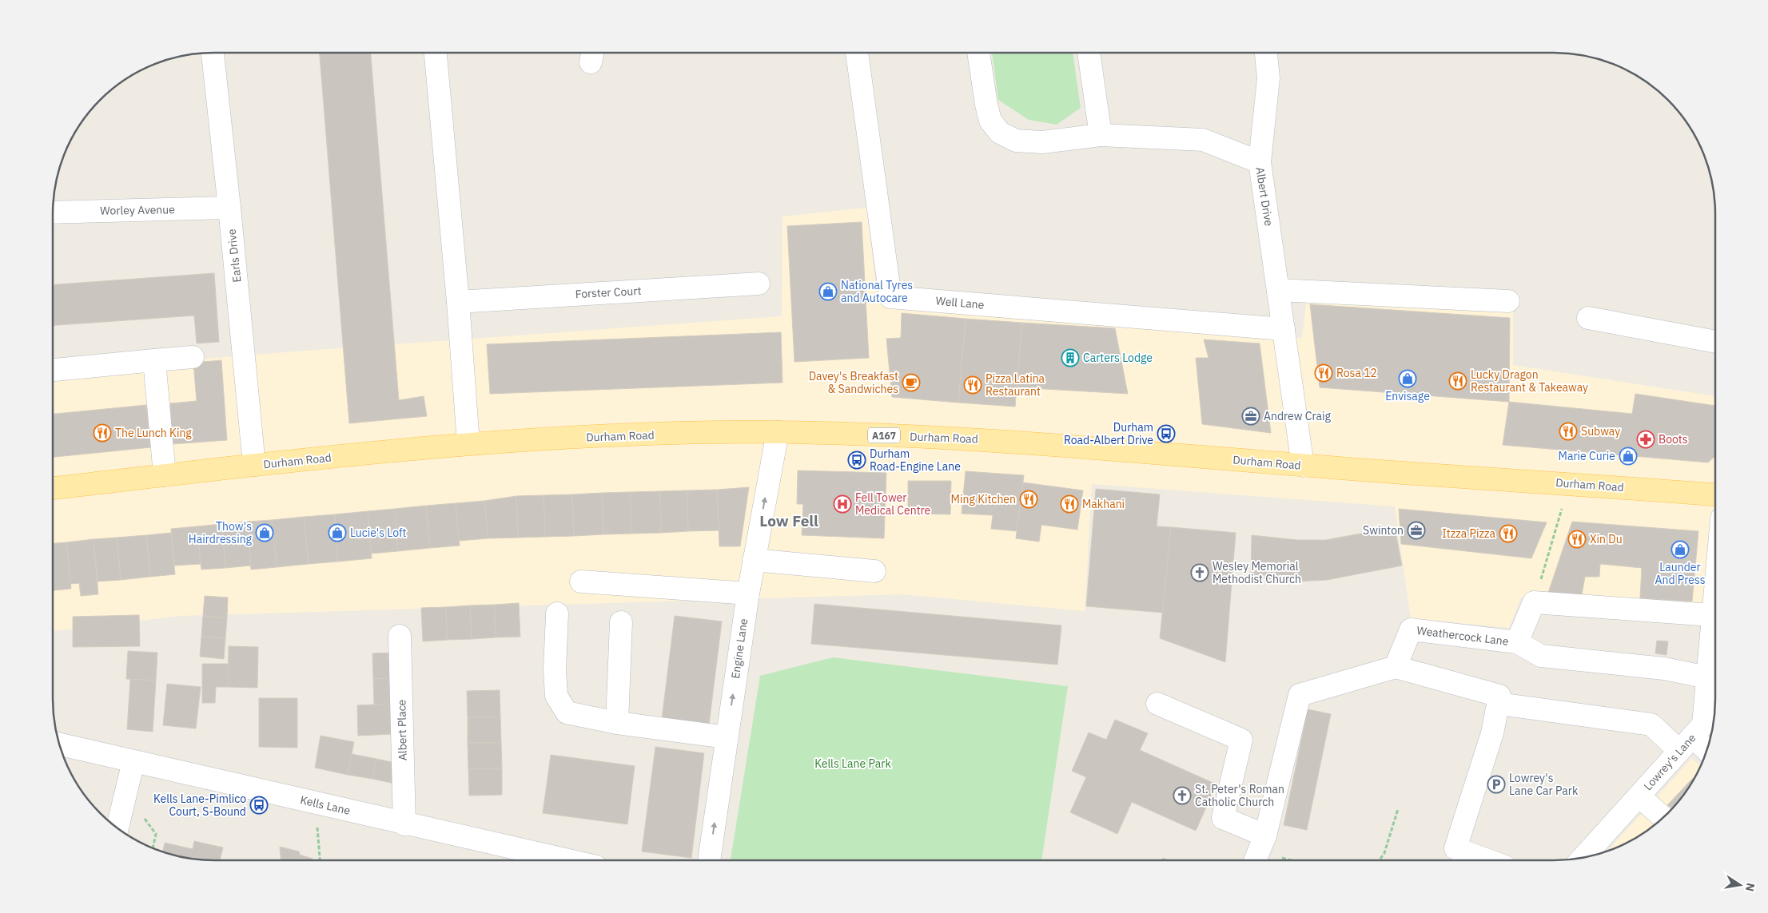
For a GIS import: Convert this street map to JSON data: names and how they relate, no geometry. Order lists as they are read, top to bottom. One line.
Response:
{"streets":{"main road":["A167","Durham Road"],"street":["Albert Drive","Worley Avenue","Earls Drive","Forster Court","Well Lane","Weathercock Lane","Engine Lane","Albert Place","Lowrey's Lane","Kells Lane"]},"crossings":[["Albert Drive","Well Lane"],["Albert Drive","Durham Road"],["Worley Avenue","Earls Drive"],["Earls Drive","Durham Road"],["Durham Road","Engine Lane"],["Albert Place","Kells Lane"]],"one_way":["Engine Lane"],"districts":["Low Fell"],"parks":["Kells Lane Park"],"places":{"shop":["National Tyres and Autocare","Envisage","Marie Curie","Thow's Hairdressing","Lucie's Loft","Launder And Press"],"building":["Carters Lodge"],"restaurant":["Rosa 12","Lucky Dragon Restaurant & Takeaway","Pizza Latina Restaurant","Subway","The Lunch King","Ming Kitchen","Makhani","Itzza Pizza","Xin Du"],"cafe":["Davey's Breakfast & Sandwiches"],"office":["Andrew Craig","Swinton"],"bus stop":["Durham Road-Albert Drive","Durham Road-Engine Lane","Kells Lane-Pimlico Court, S-Bound"],"pharmacy":["Boots"],"hospital":["Fell Tower Medical Centre"],"church":["Wesley Memorial Methodist Church","St. Peter's Roman Catholic Church"],"parking":["Lowrey's Lane Car Park"]},"north":"right"}
